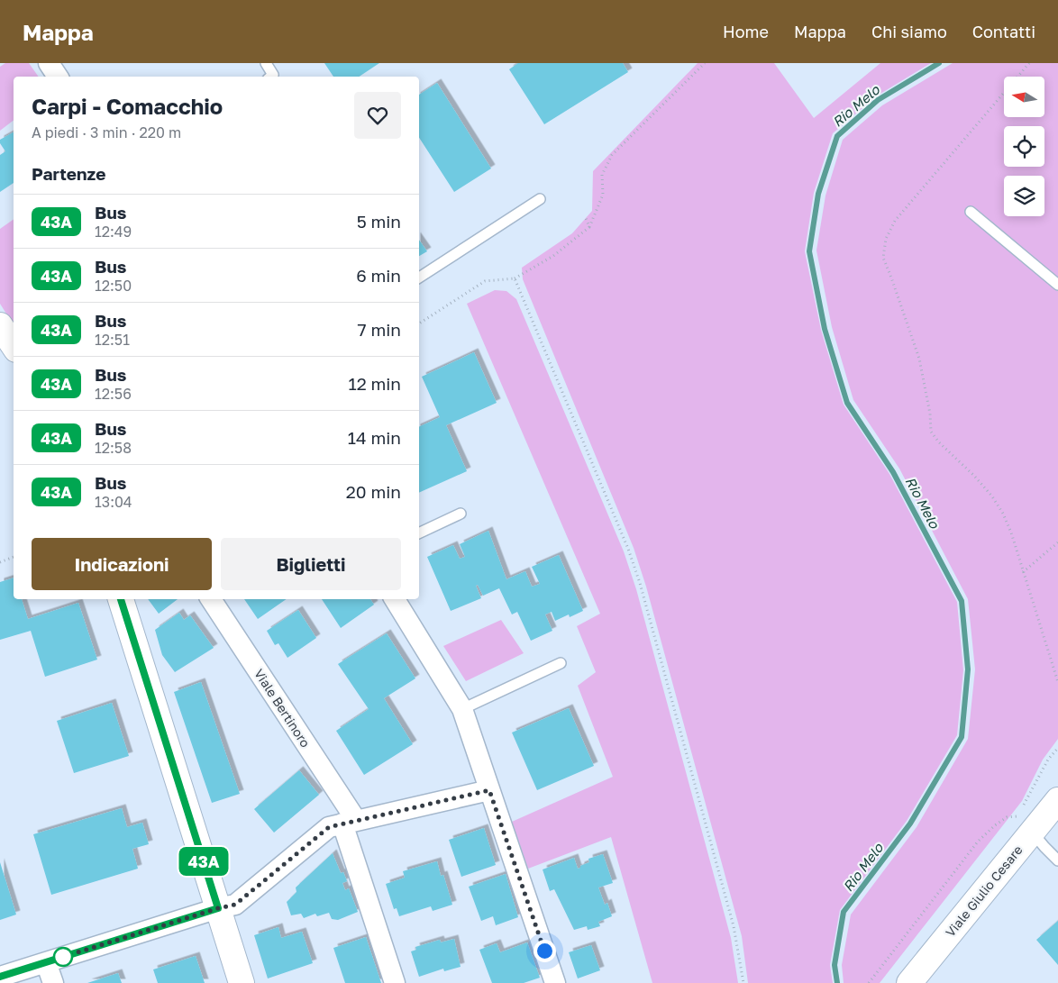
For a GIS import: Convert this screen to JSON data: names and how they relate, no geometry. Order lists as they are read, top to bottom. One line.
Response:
{"streets":{"street":["Viale Bertinoro","Viale Giulio Cesare"]},"water":["Rio Melo"],"lines":["bus line 43A"],"north":"left","page":{"header":"Mappa","nav":["Home","Mappa","Chi siamo","Contatti"],"on_map":"43A","heading":[["Carpi - Comacchio","A piedi · 3 min · 220 m"],"Partenze"],"list":[{"mark":"43A","name":"Bus","note":"12:49","value":"5 min"},{"mark":"43A","name":"Bus","note":"12:50","value":"6 min"},{"mark":"43A","name":"Bus","note":"12:51","value":"7 min"},{"mark":"43A","name":"Bus","note":"12:56","value":"12 min"},{"mark":"43A","name":"Bus","note":"12:58","value":"14 min"},{"mark":"43A","name":"Bus","note":"13:04","value":"20 min"}],"buttons":["Indicazioni","Biglietti"]}}
